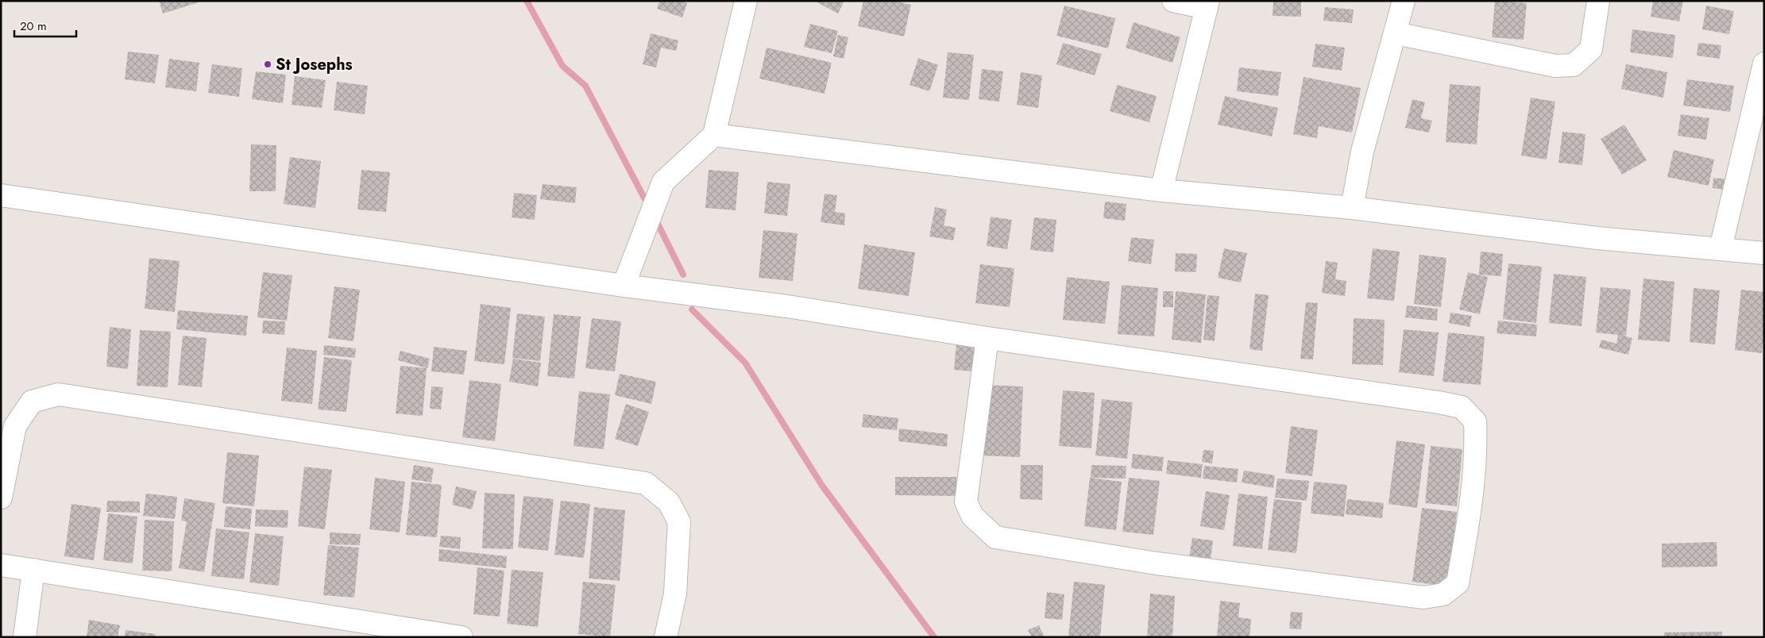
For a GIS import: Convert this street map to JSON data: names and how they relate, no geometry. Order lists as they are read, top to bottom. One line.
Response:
{"places":["St Josephs"],"scale_bar":"20 m"}
